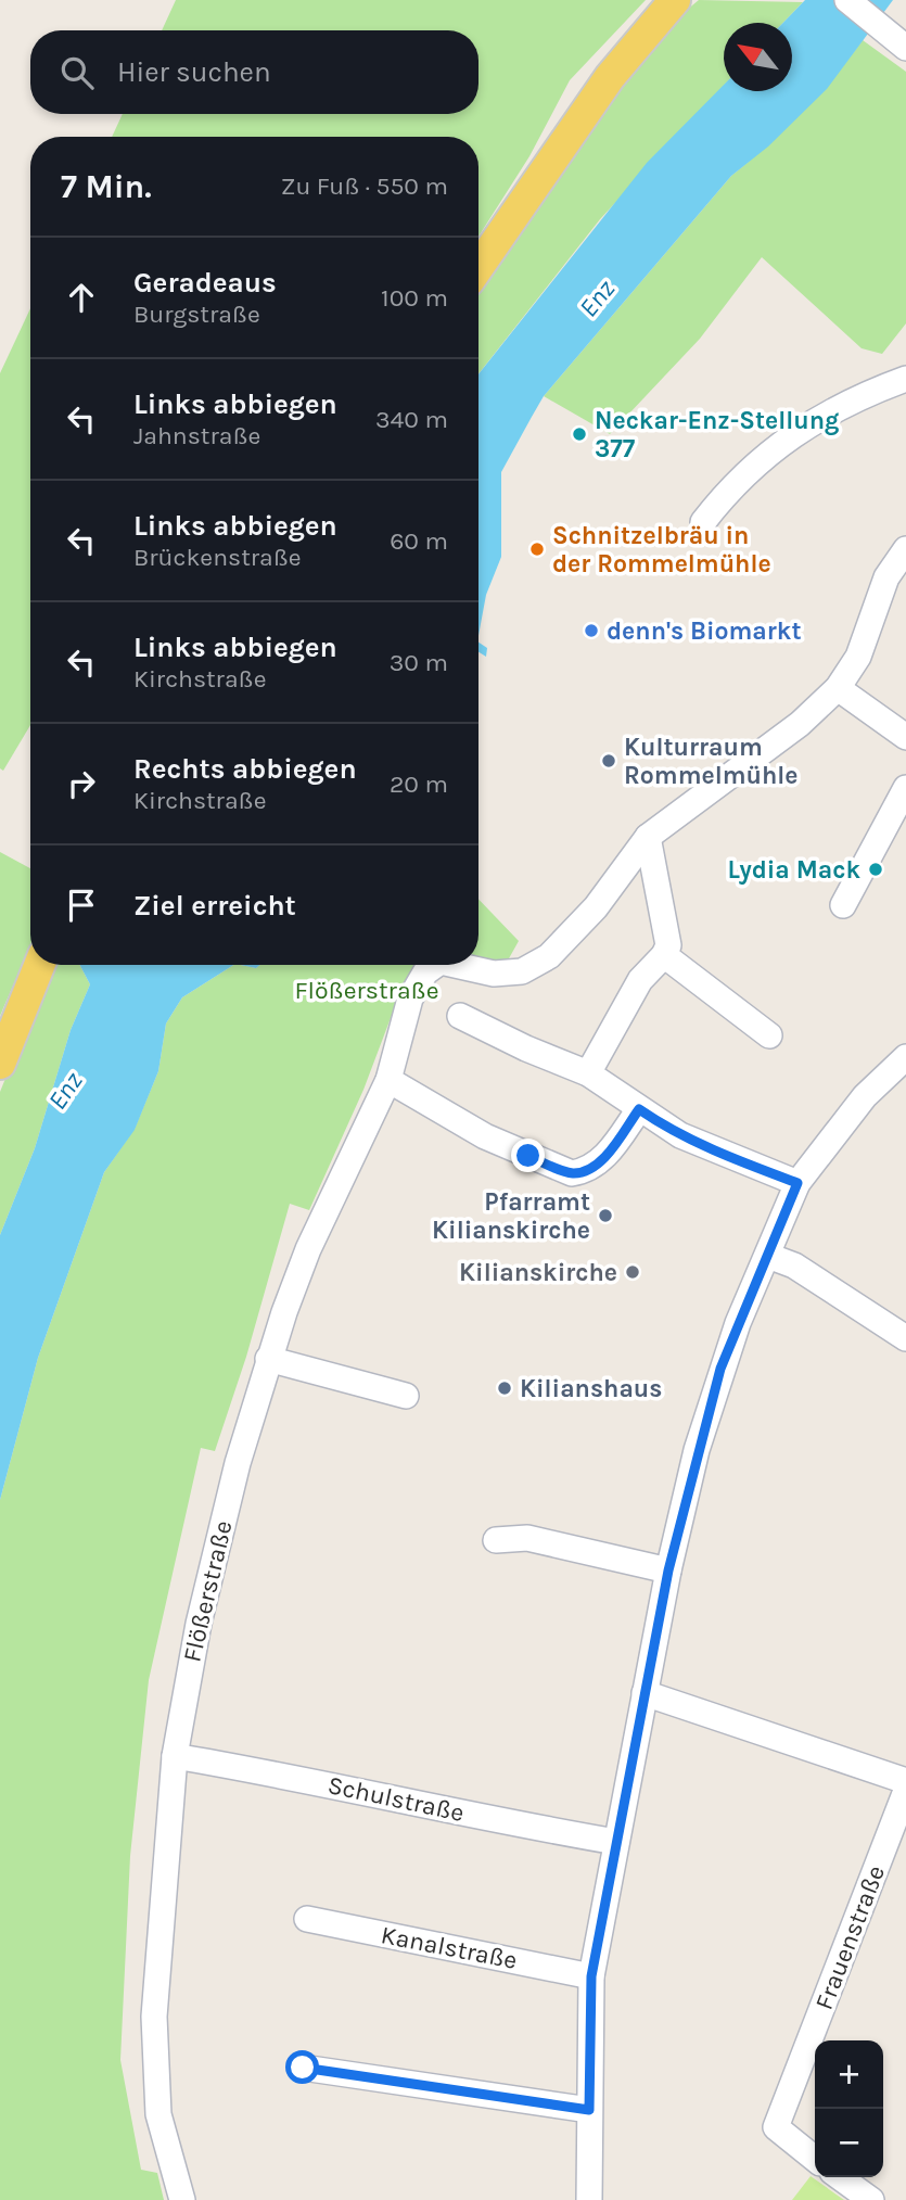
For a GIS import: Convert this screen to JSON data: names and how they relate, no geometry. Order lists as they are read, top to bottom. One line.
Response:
{"streets":{"street":["Flößerstraße","Schulstraße","Frauenstraße","Kanalstraße"]},"crossings":[["Flößerstraße","Schulstraße"]],"water":["Enz"],"parks":["Flößerstraße"],"places":["Neckar-Enz-Stellung 377","Schnitzelbräu in der Rommelmühle","denn's Biomarkt","Kulturraum Rommelmühle","Lydia Mack","Pfarramt Kilianskirche","Kilianskirche","Kilianshaus"],"north":"top left","page":{"search":"Hier suchen","heading":["7 Min.","Zu Fuß · 550 m"],"list":[["Geradeaus","Burgstraße","100 m"],["Links abbiegen","Jahnstraße","340 m"],["Links abbiegen","Brückenstraße","60 m"],["Links abbiegen","Kirchstraße","30 m"],["Rechts abbiegen","Kirchstraße","20 m"],"Ziel erreicht"],"map_buttons":["+","−"]}}
